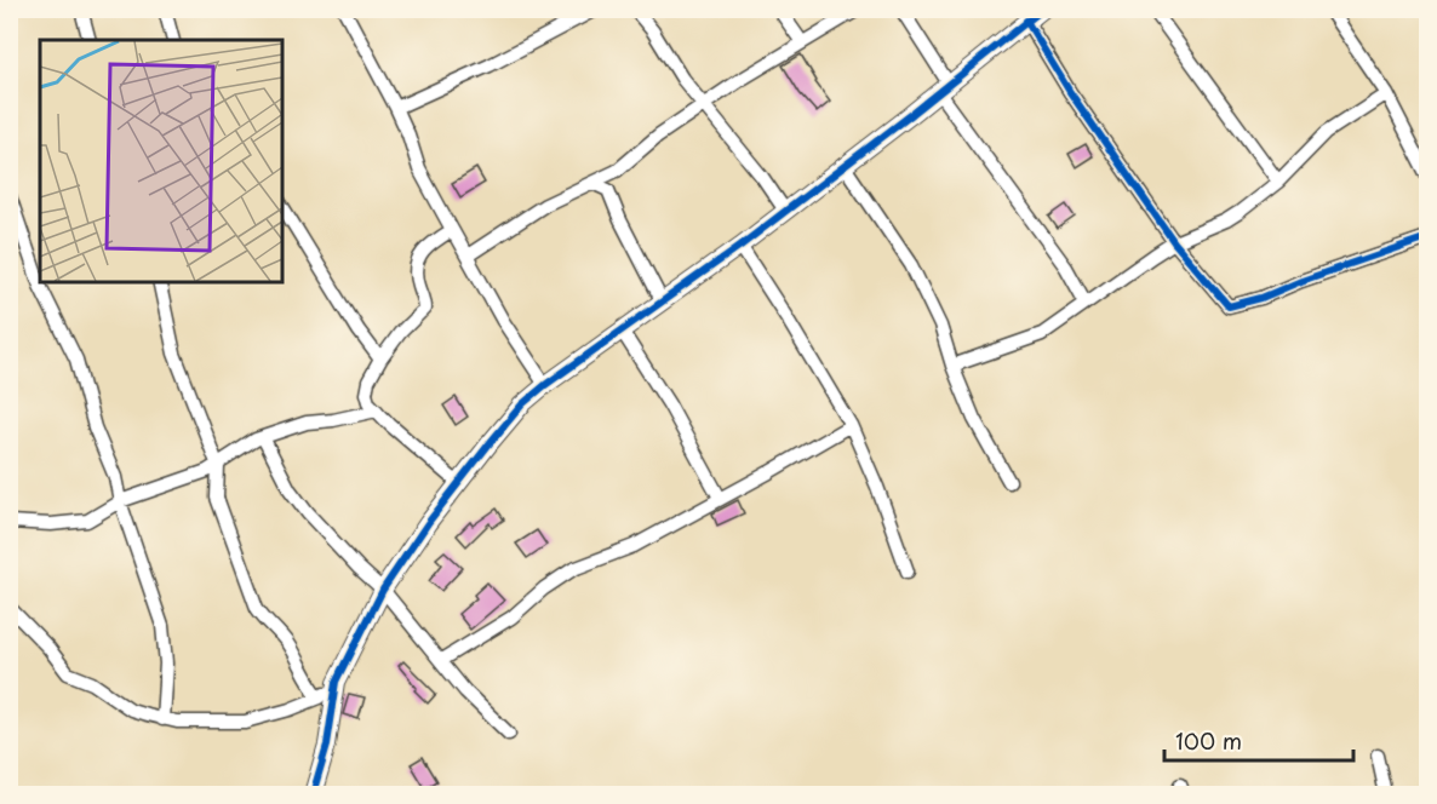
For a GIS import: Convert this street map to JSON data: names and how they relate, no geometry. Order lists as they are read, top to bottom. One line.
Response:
{"scale_bar":"100 m"}
